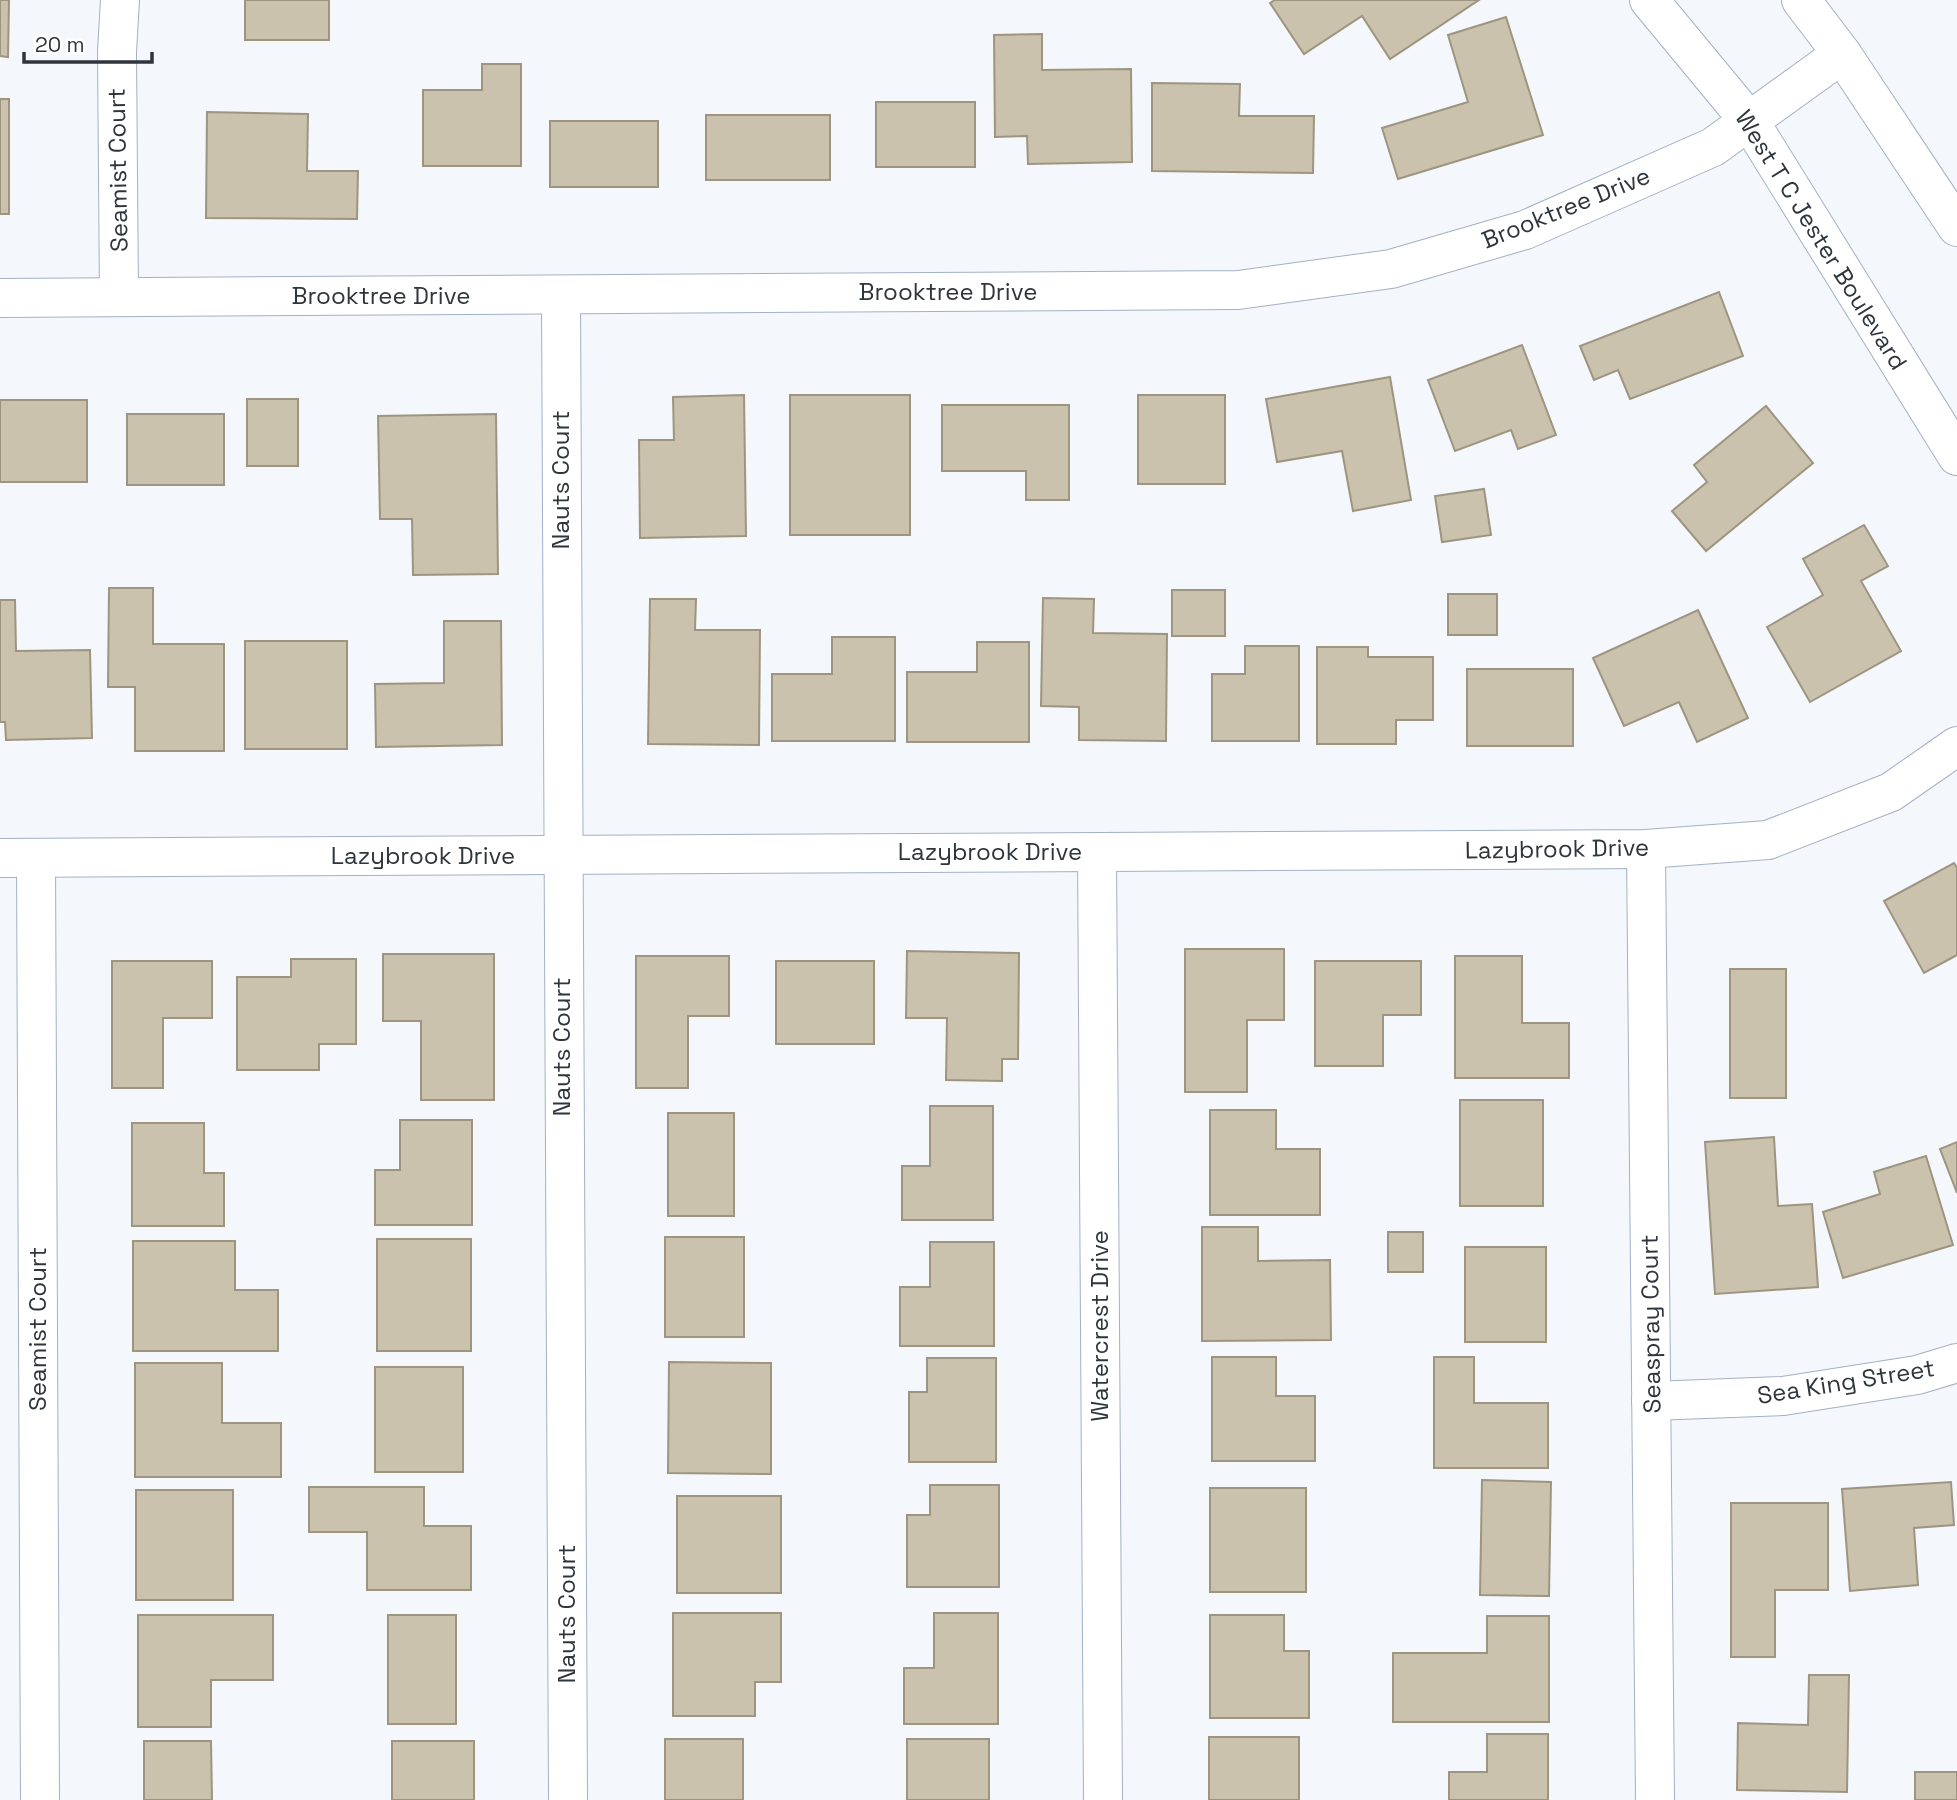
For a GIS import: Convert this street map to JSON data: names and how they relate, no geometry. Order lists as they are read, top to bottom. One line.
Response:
{"streets":{"street":["Seamist Court","Brooktree Drive","West T C Jester Boulevard","Nauts Court","Lazybrook Drive","Seaspray Court","Watercrest Drive","Sea King Street"]},"crossings":[["Seamist Court","Brooktree Drive"],["Seamist Court","Lazybrook Drive"],["Brooktree Drive","West T C Jester Boulevard"],["Brooktree Drive","Nauts Court"],["Nauts Court","Lazybrook Drive"],["Lazybrook Drive","Seaspray Court"],["Lazybrook Drive","Watercrest Drive"],["Seaspray Court","Sea King Street"]],"scale_bar":"20 m"}
